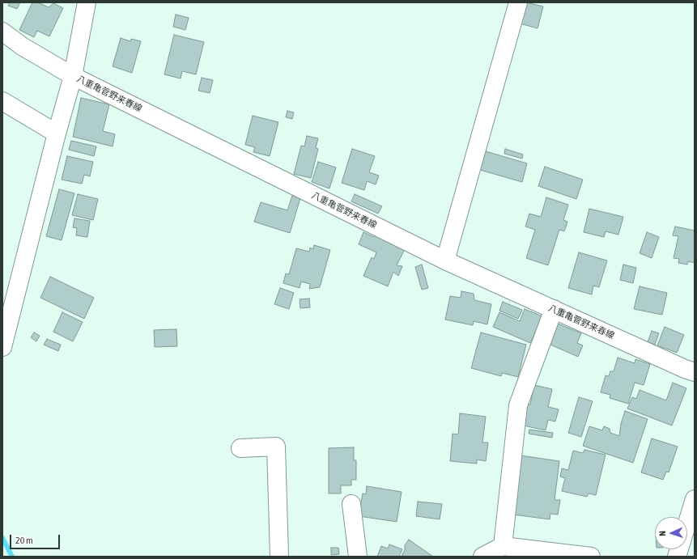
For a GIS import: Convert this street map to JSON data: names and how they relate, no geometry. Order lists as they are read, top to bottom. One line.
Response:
{"streets":{"street":["八重亀菅野来春線"]},"scale_bar":"20 m","north":"left"}
